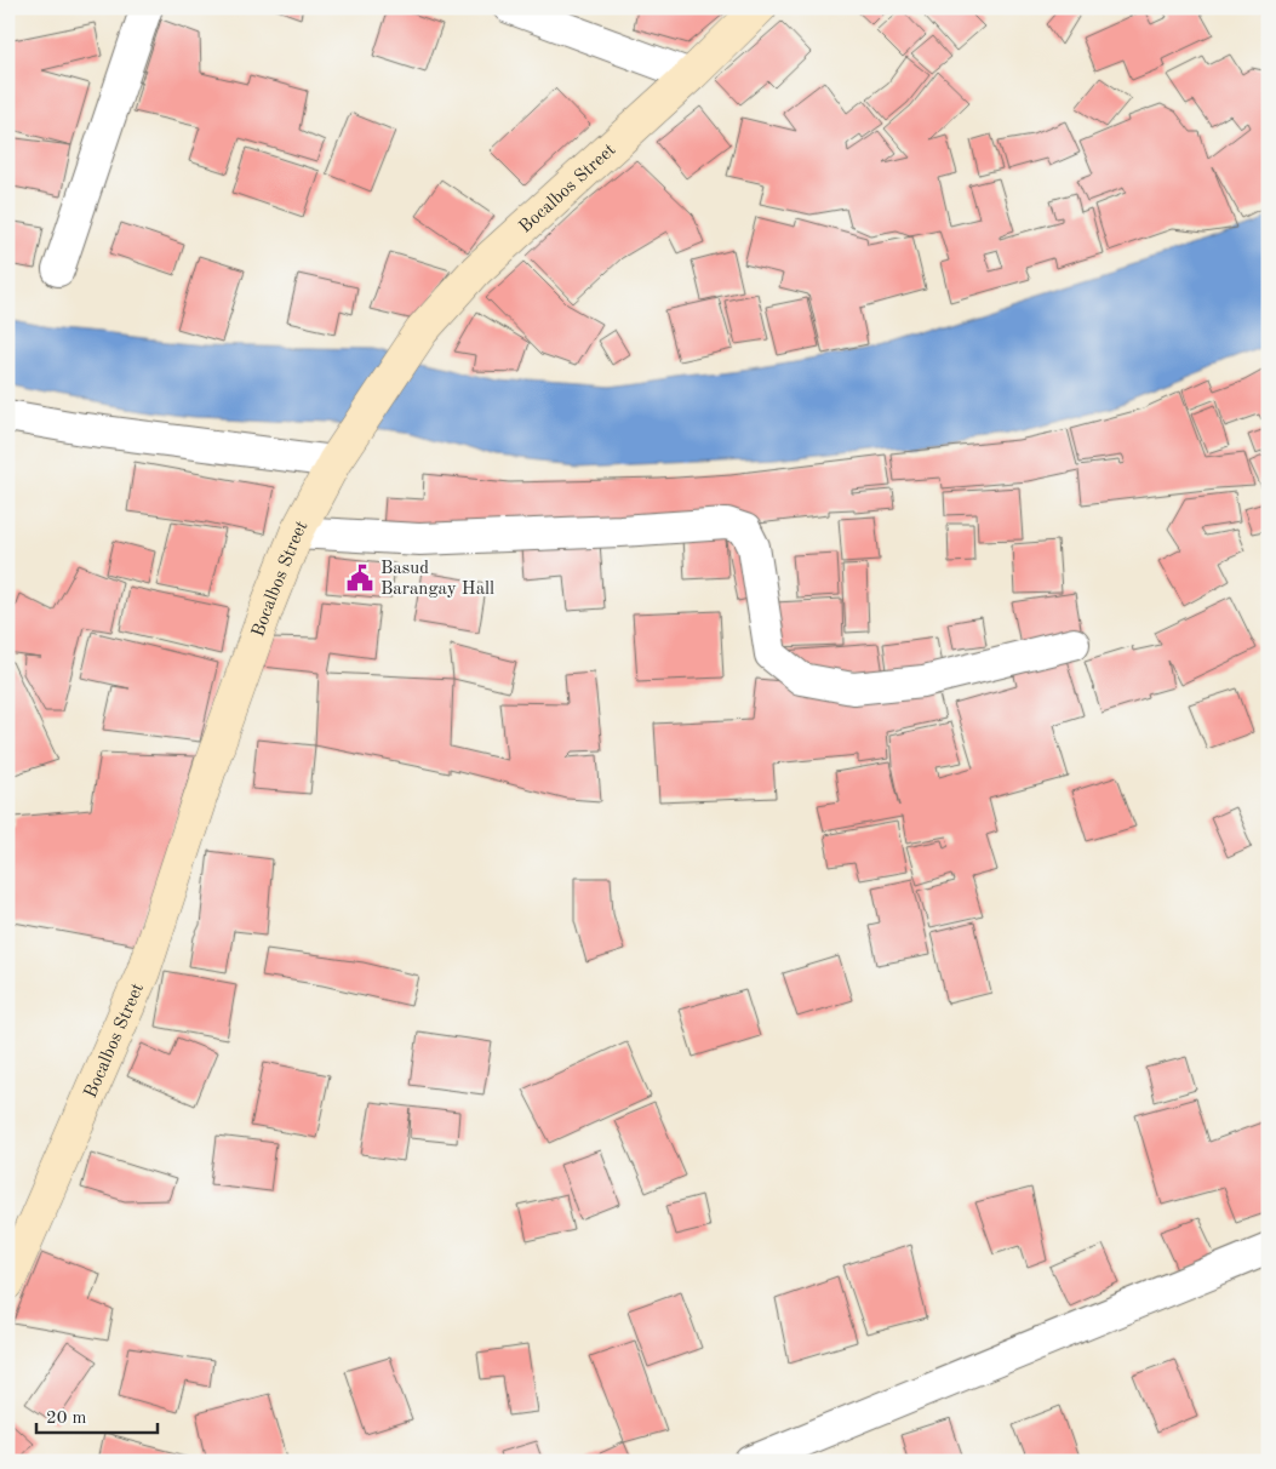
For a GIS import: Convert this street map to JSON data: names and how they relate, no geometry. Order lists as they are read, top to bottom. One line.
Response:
{"streets":{"street":["Bocalbos Street"]},"places":{"public building":["Basud Barangay Hall"]},"scale_bar":"20 m"}
